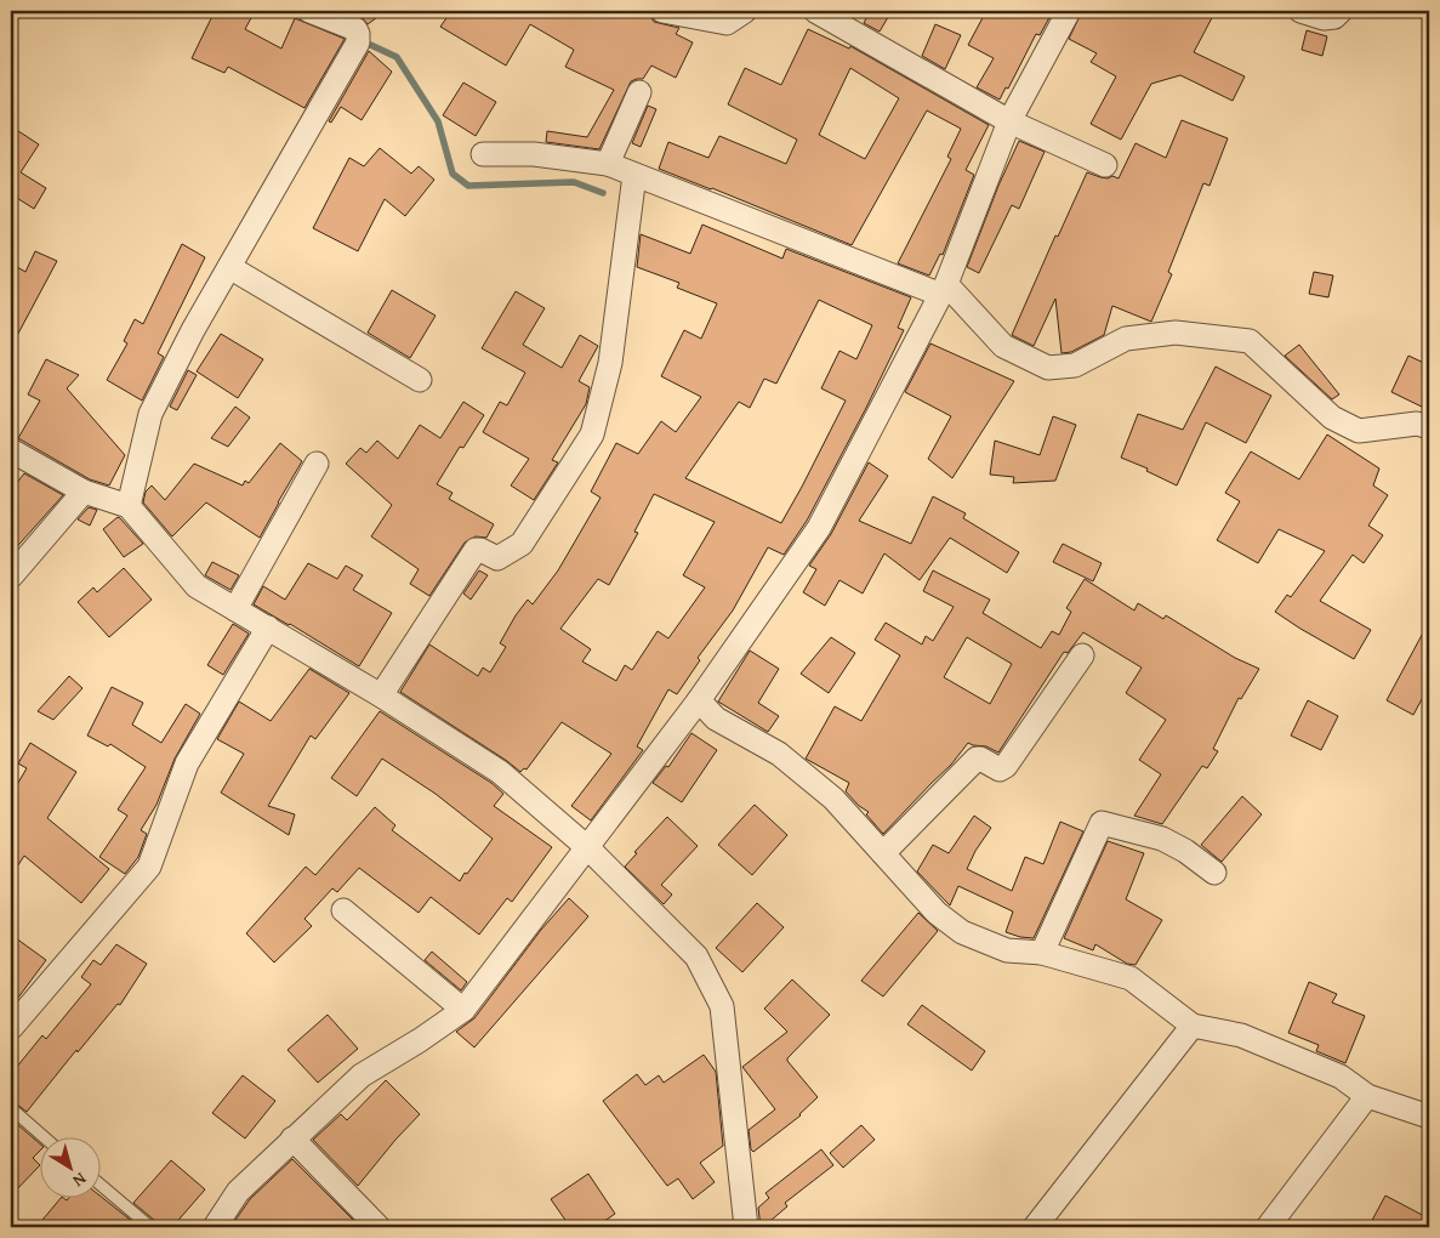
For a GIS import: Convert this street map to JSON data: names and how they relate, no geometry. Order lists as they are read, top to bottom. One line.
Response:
{"north":"bottom right"}
